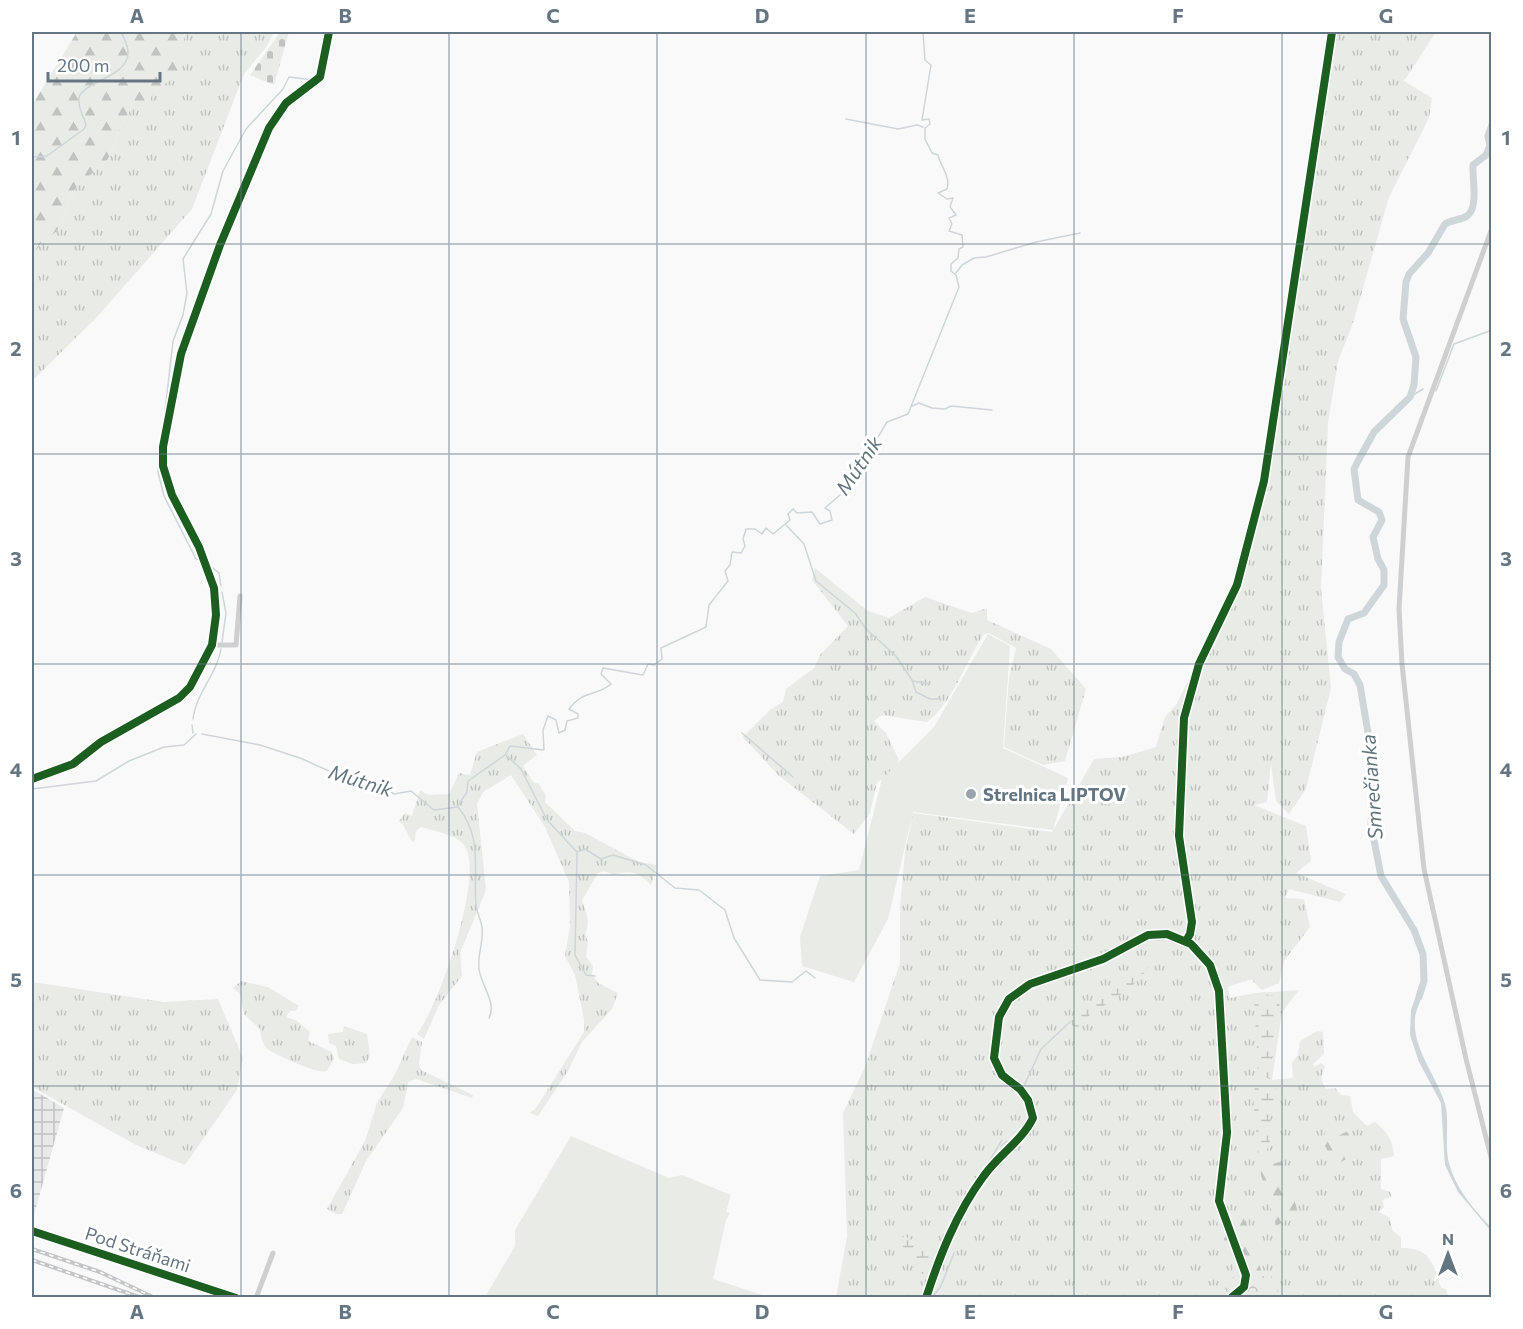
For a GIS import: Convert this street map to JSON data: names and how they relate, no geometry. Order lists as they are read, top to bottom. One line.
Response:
{"streets":{"street":["Pod Stráňami"]},"water":["Mútnik","Smrečianka"],"places":["Strelnica LIPTOV"],"scale_bar":"200 m","north":"top","grid":{"columns":["A","B","C","D","E","F","G"],"rows":["1","2","3","4","5","6"]}}
